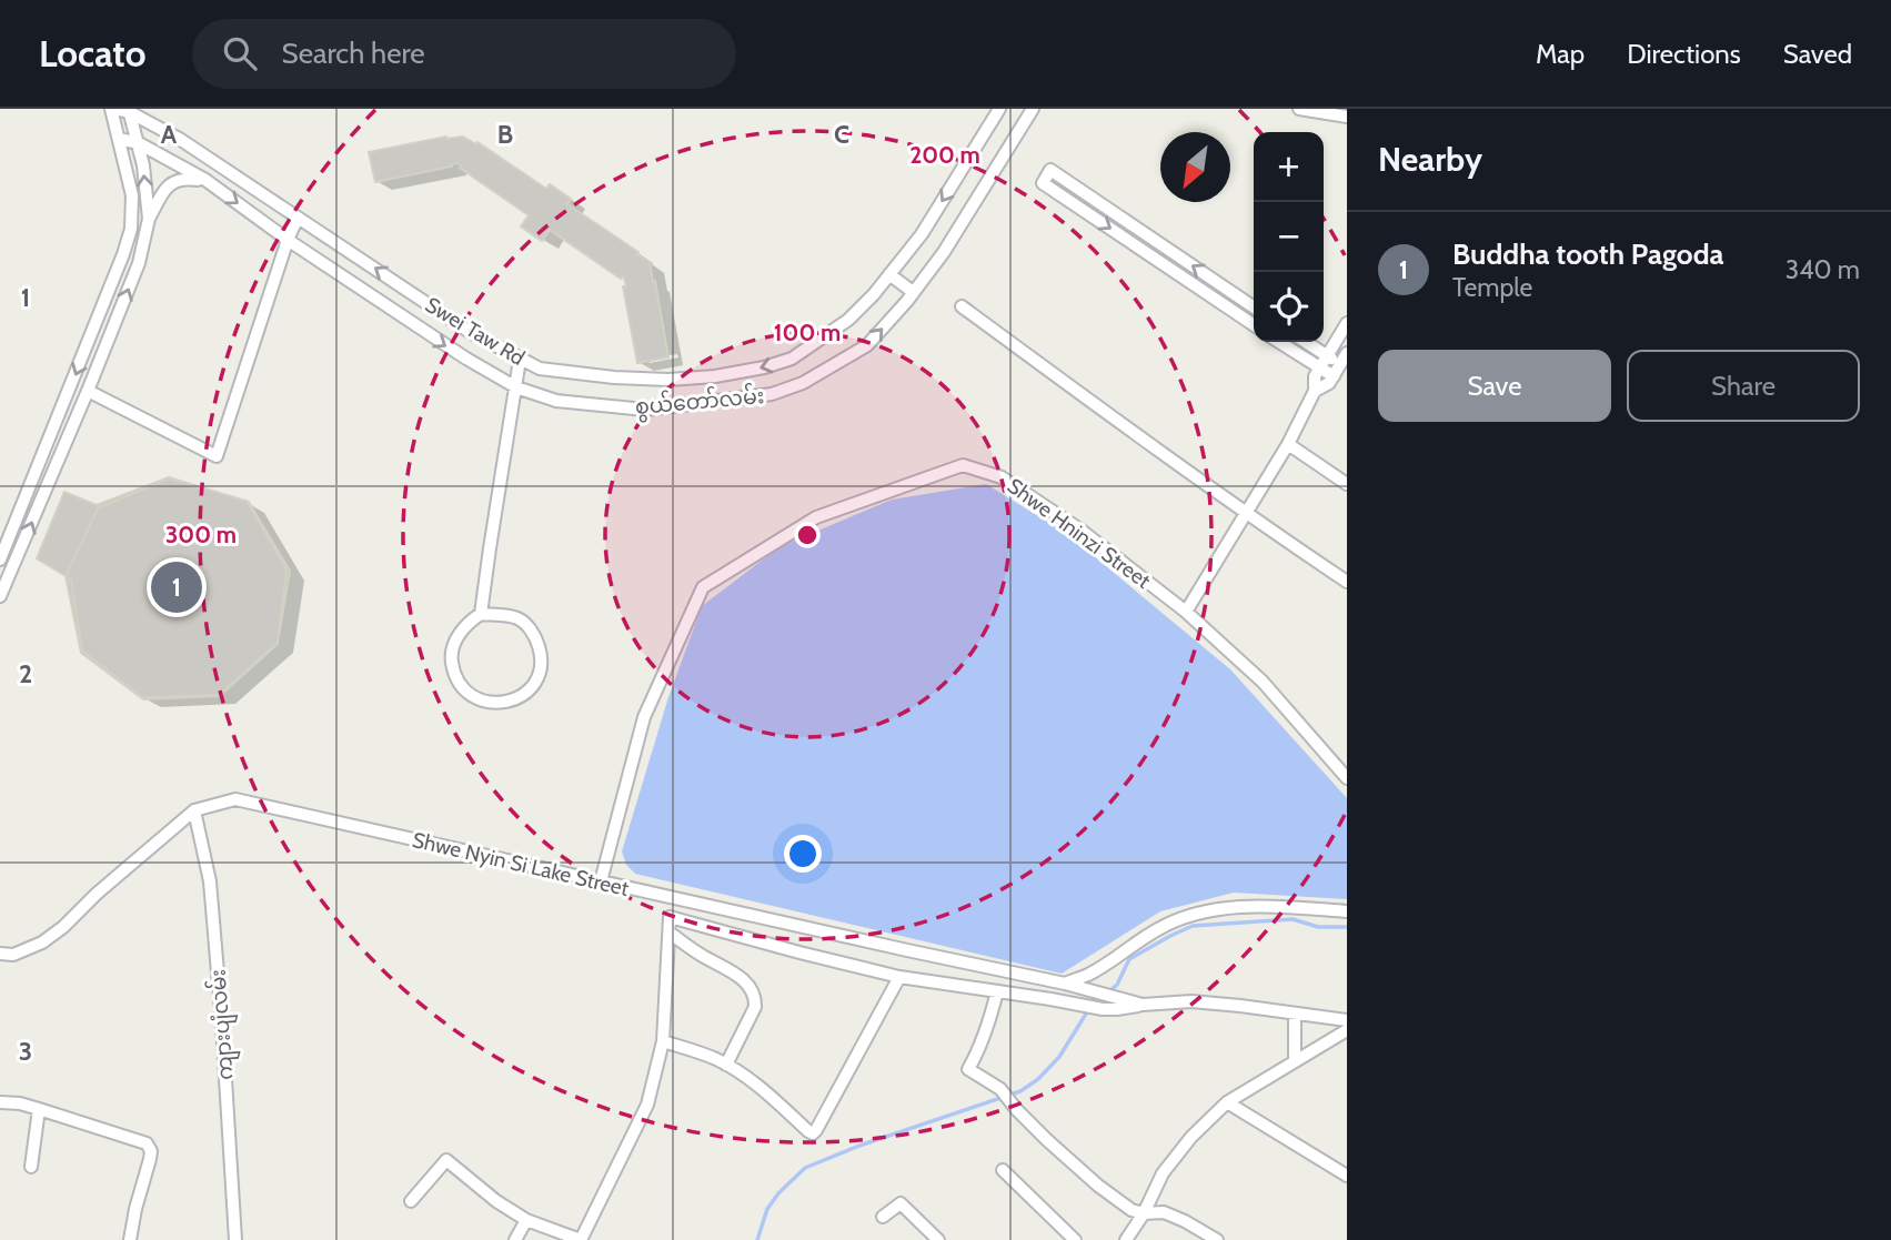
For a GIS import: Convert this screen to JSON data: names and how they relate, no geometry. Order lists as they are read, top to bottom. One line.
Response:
{"streets":{"street":["Swei Taw Rd","စွယ်တော်လမ်း","Shwe Hninzi Street","Shwe Nyin Si Lake Street","ကျားပျံလမ်း"]},"crossings":[["Shwe Hninzi Street","Shwe Nyin Si Lake Street"],["Shwe Nyin Si Lake Street","ကျားပျံလမ်း"]],"one_way":["Swei Taw Rd","စွယ်တော်လမ်း"],"north":"bottom left","page":{"header":"Locato","search":"Search here","nav":["Map","Directions","Saved"],"heading":"Nearby","map_buttons":["+","−"],"list":[{"mark":"1","name":"Buddha tooth Pagoda","note":"Temple","value":"340 m"}],"buttons":["Save","Share"],"pins":"1"},"grid":{"columns":["A","B","C"],"rows":["1","2","3"]},"rings":["200 m","100 m","300 m"]}
